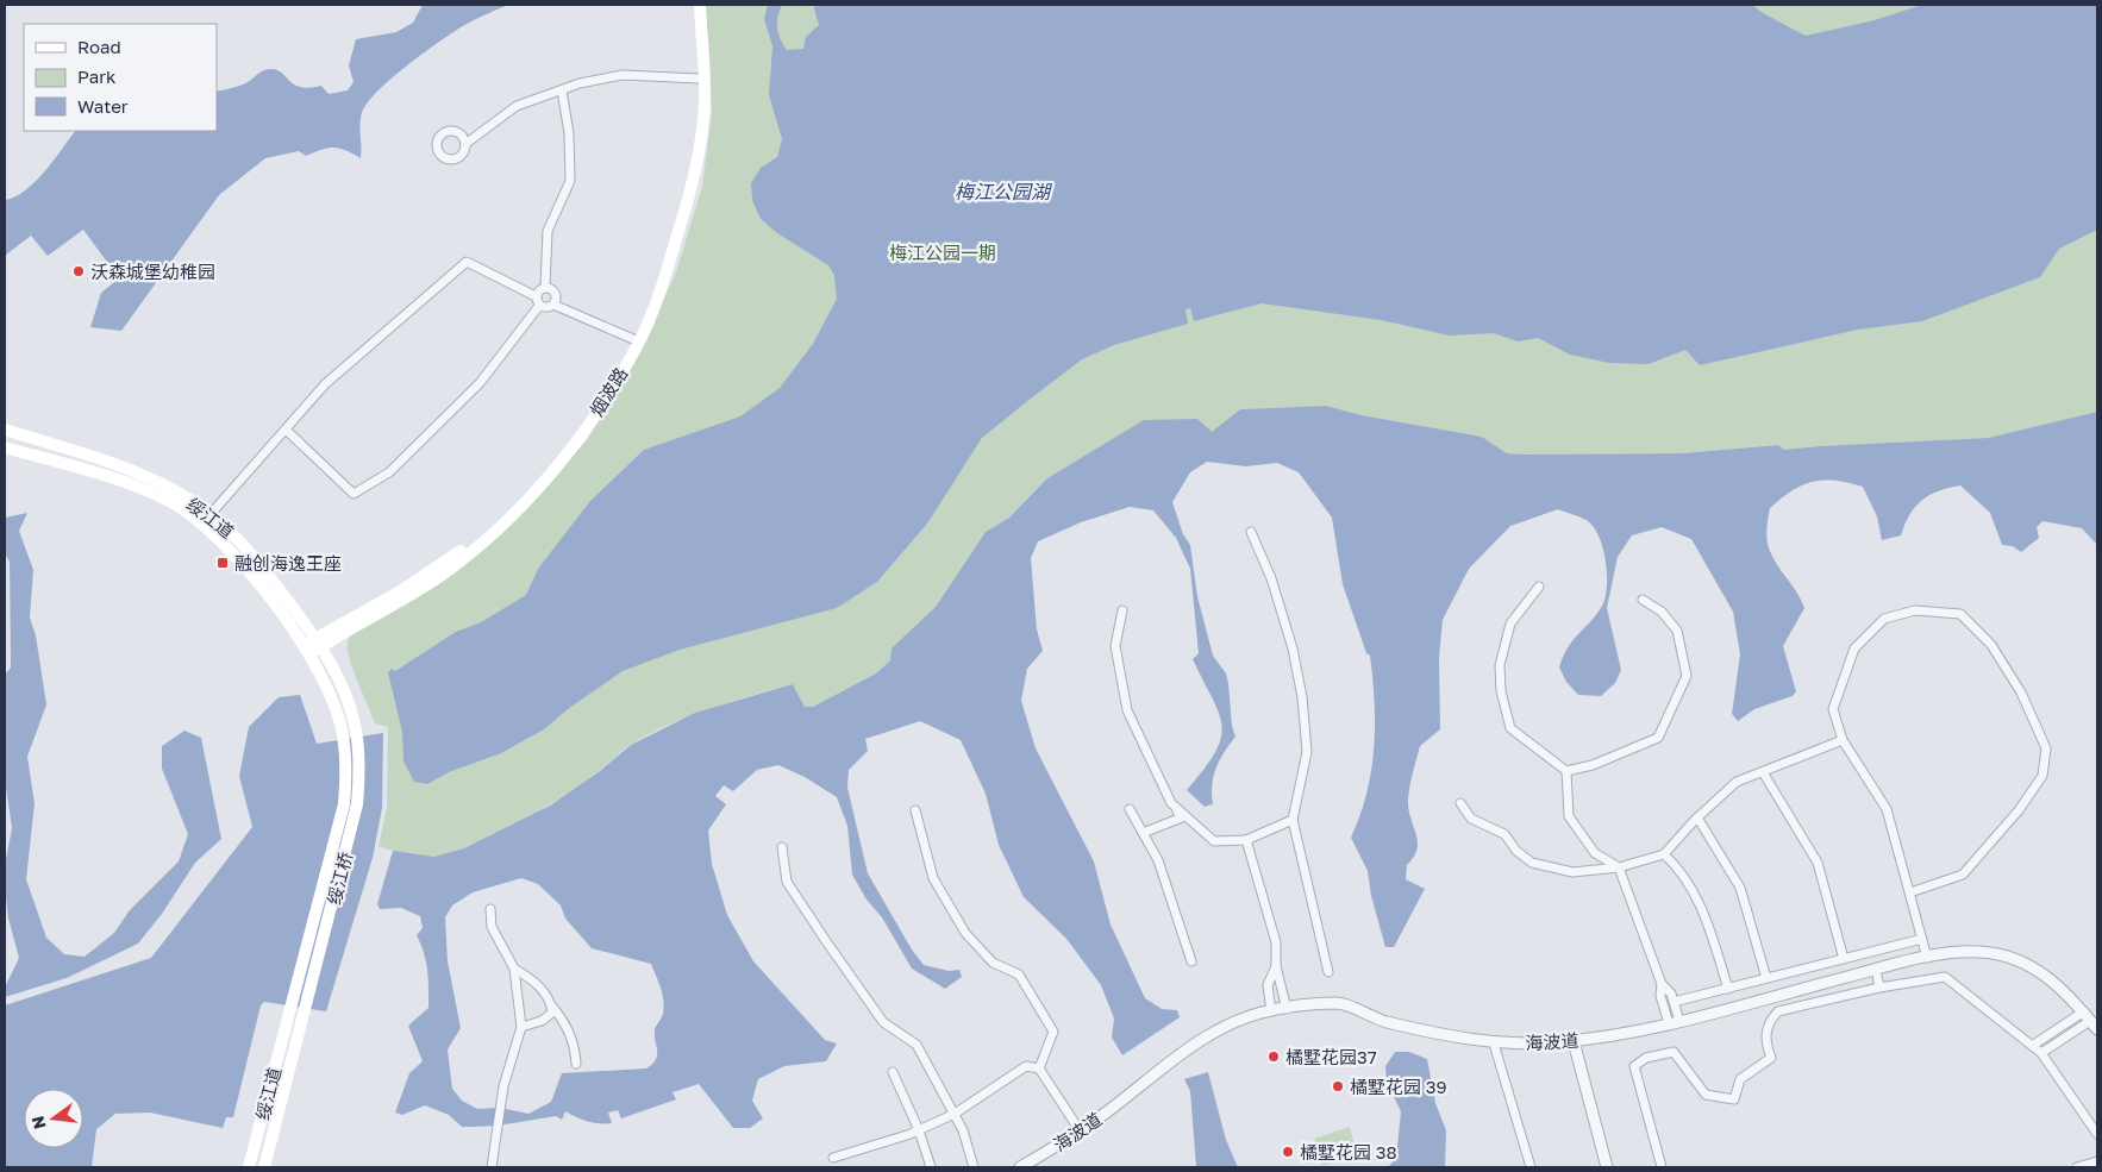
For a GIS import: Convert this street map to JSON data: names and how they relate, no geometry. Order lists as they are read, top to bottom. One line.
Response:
{"streets":{"main road":["烟波路","绥江道","绥江桥"],"street":["海波道"]},"crossings":[["烟波路","绥江道"],["绥江道","绥江桥"]],"water":["梅江公园湖"],"parks":["梅江公园一期"],"places":{"other":["沃森城堡幼稚园","橘墅花园37","橘墅花园 39","橘墅花园 38"],"transit":["融创海逸王座"]},"legend":["Road","Park","Water"],"north":"left"}
